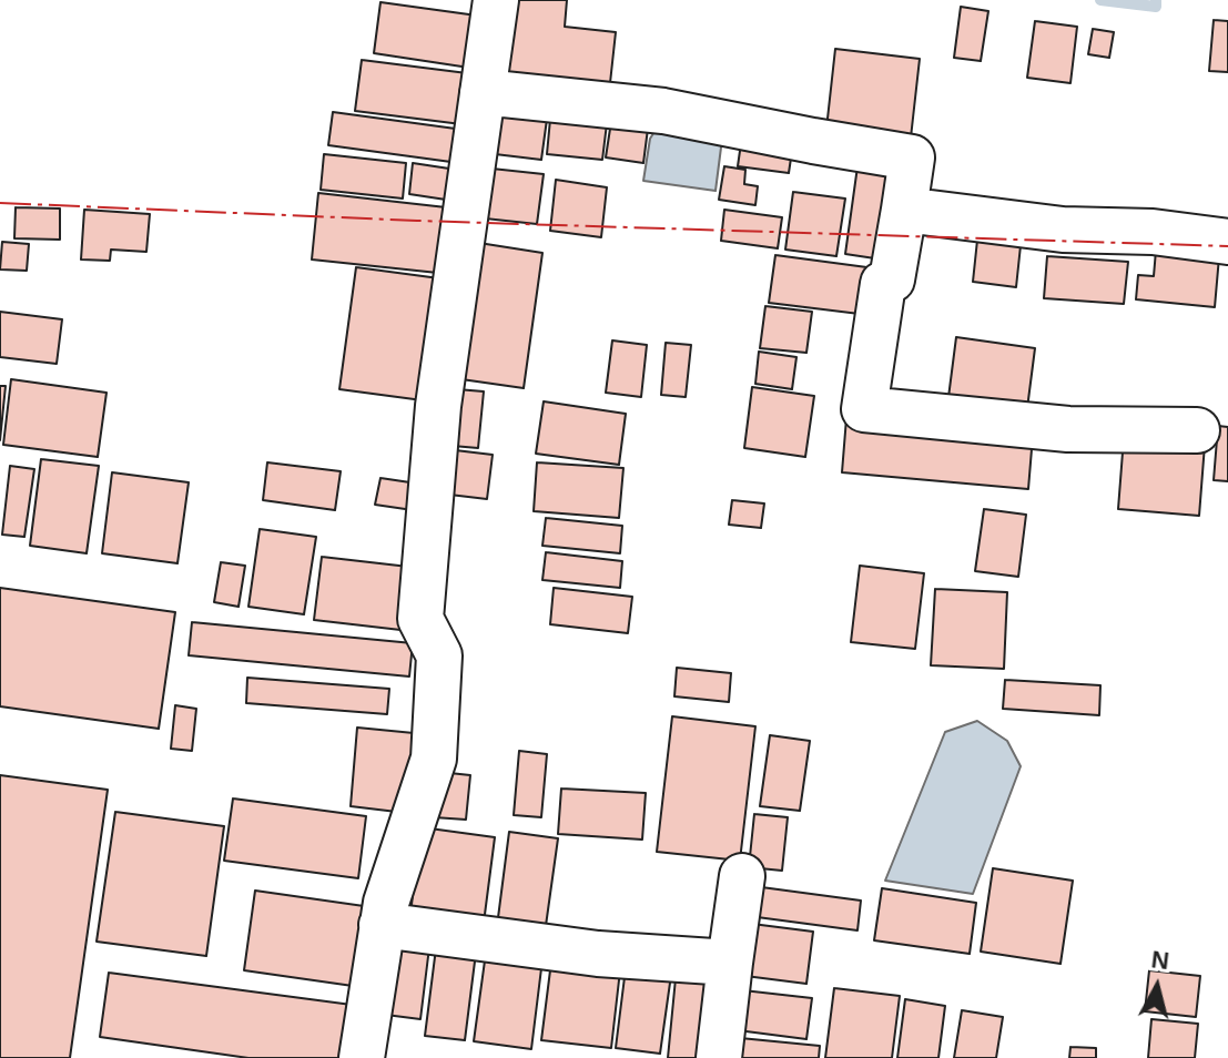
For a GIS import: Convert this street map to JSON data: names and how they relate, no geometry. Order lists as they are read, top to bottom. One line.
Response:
{"north":"top"}
